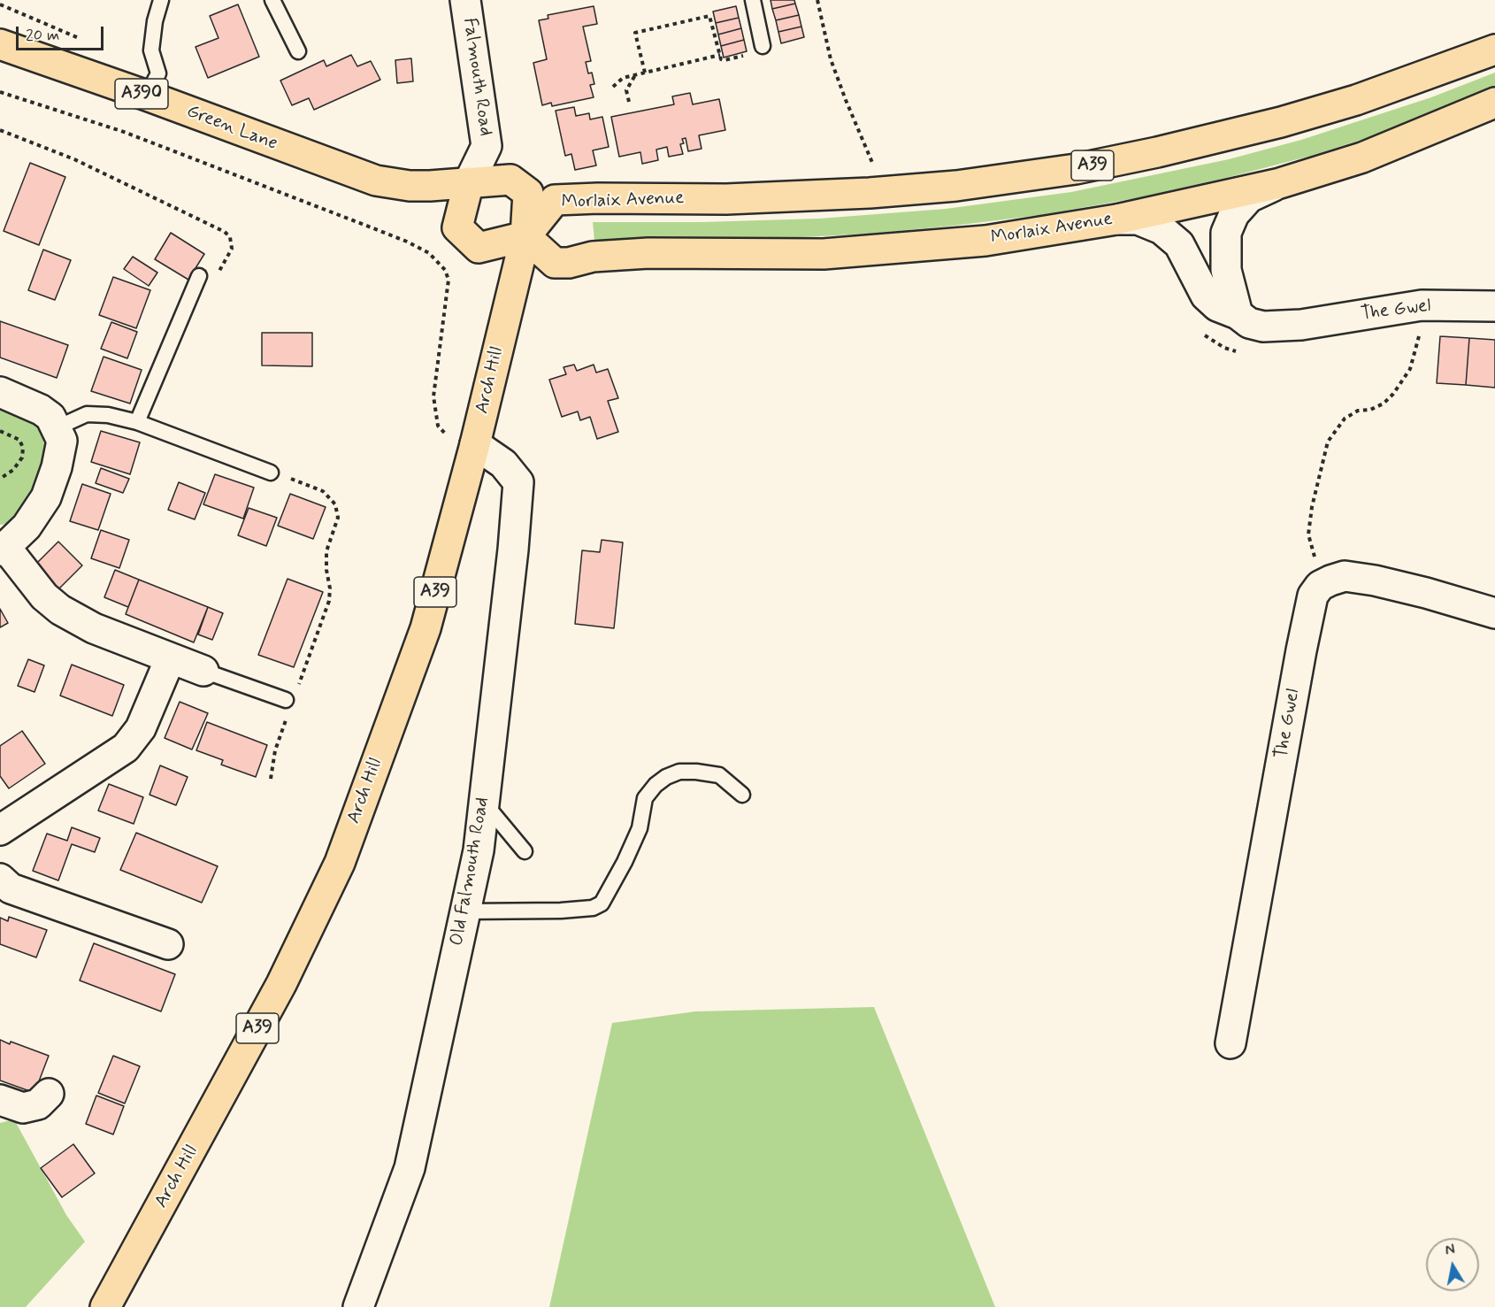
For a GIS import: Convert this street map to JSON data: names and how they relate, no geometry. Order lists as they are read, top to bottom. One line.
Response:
{"streets":{"highway":["A390","Green Lane","A39","Morlaix Avenue","Arch Hill"],"street":["Falmouth Road","The Gwel","Old Falmouth Road"]},"crossings":[["Falmouth Road","A390"],["Falmouth Road","Green Lane"],["Falmouth Road","Morlaix Avenue"],["Falmouth Road","Arch Hill"],["A390","Green Lane"],["A390","Morlaix Avenue"],["A390","Arch Hill"],["Green Lane","Morlaix Avenue"],["Green Lane","Arch Hill"],["Morlaix Avenue","The Gwel"],["Morlaix Avenue","Arch Hill"],["Arch Hill","Old Falmouth Road"]],"scale_bar":"20 m","north":"top"}
